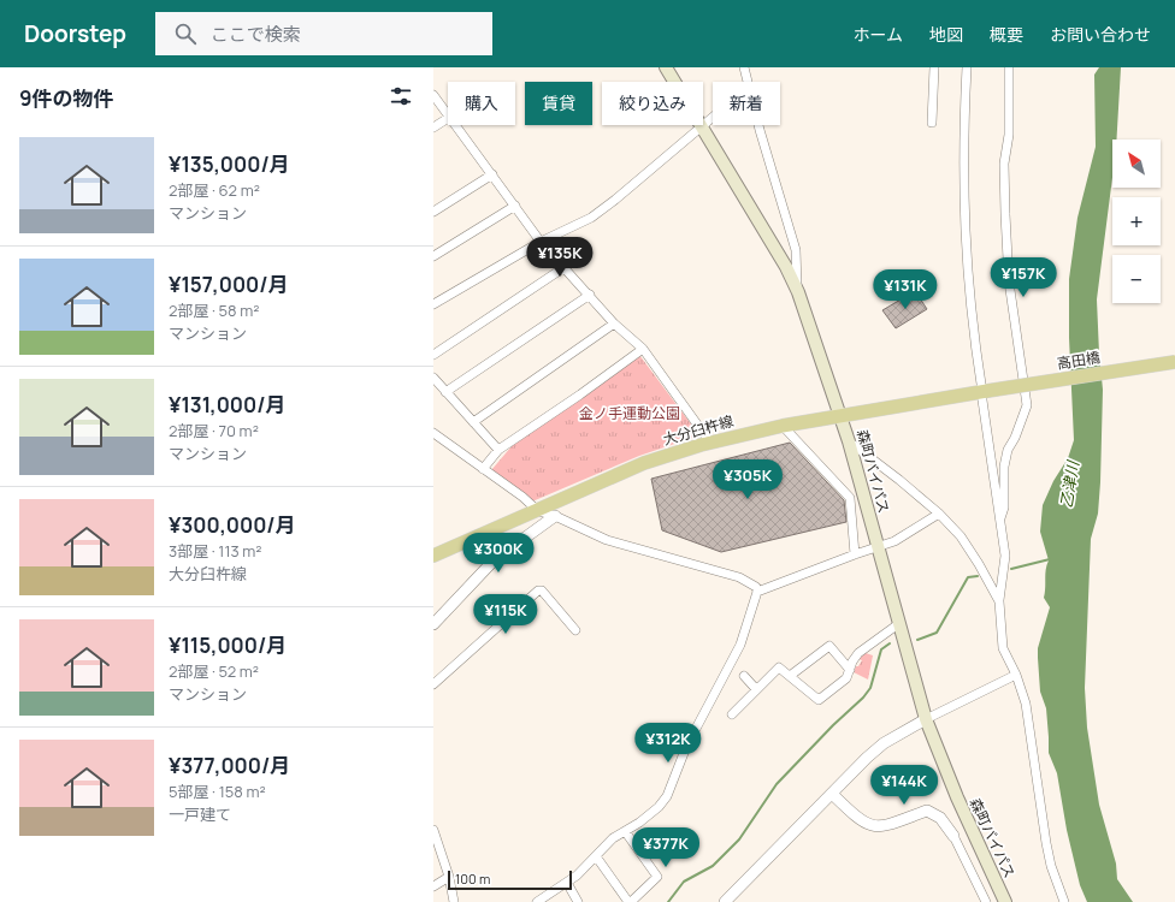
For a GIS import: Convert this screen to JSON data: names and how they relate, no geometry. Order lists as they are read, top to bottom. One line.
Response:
{"streets":{"main road":["高田橋","大分臼杵線","森町バイパス"]},"crossings":[["高田橋","大分臼杵線"],["大分臼杵線","森町バイパス"]],"water":["乙津川"],"parks":["金ノ手運動公園"],"scale_bar":"100 m","north":"top left","page":{"header":"Doorstep","search":"ここで検索","nav":["ホーム","地図","概要","お問い合わせ"],"heading":"9件の物件","chip":["購入","賃貸","絞り込み","新着"],"list":[{"name":"¥135,000/月","note":"2部屋 · 62 m² · マンション"},{"name":"¥157,000/月","note":"2部屋 · 58 m² · マンション"},{"name":"¥131,000/月","note":"2部屋 · 70 m² · マンション"},{"name":"¥300,000/月","note":"3部屋 · 113 m² · 大分臼杵線"},{"name":"¥115,000/月","note":"2部屋 · 52 m² · マンション"},{"name":"¥377,000/月","note":"5部屋 · 158 m² · 一戸建て"}],"map_buttons":["+","−"],"price":["¥135K","¥157K","¥131K","¥305K","¥300K","¥115K","¥312K","¥144K","¥377K"],"scale":"100 m"}}
